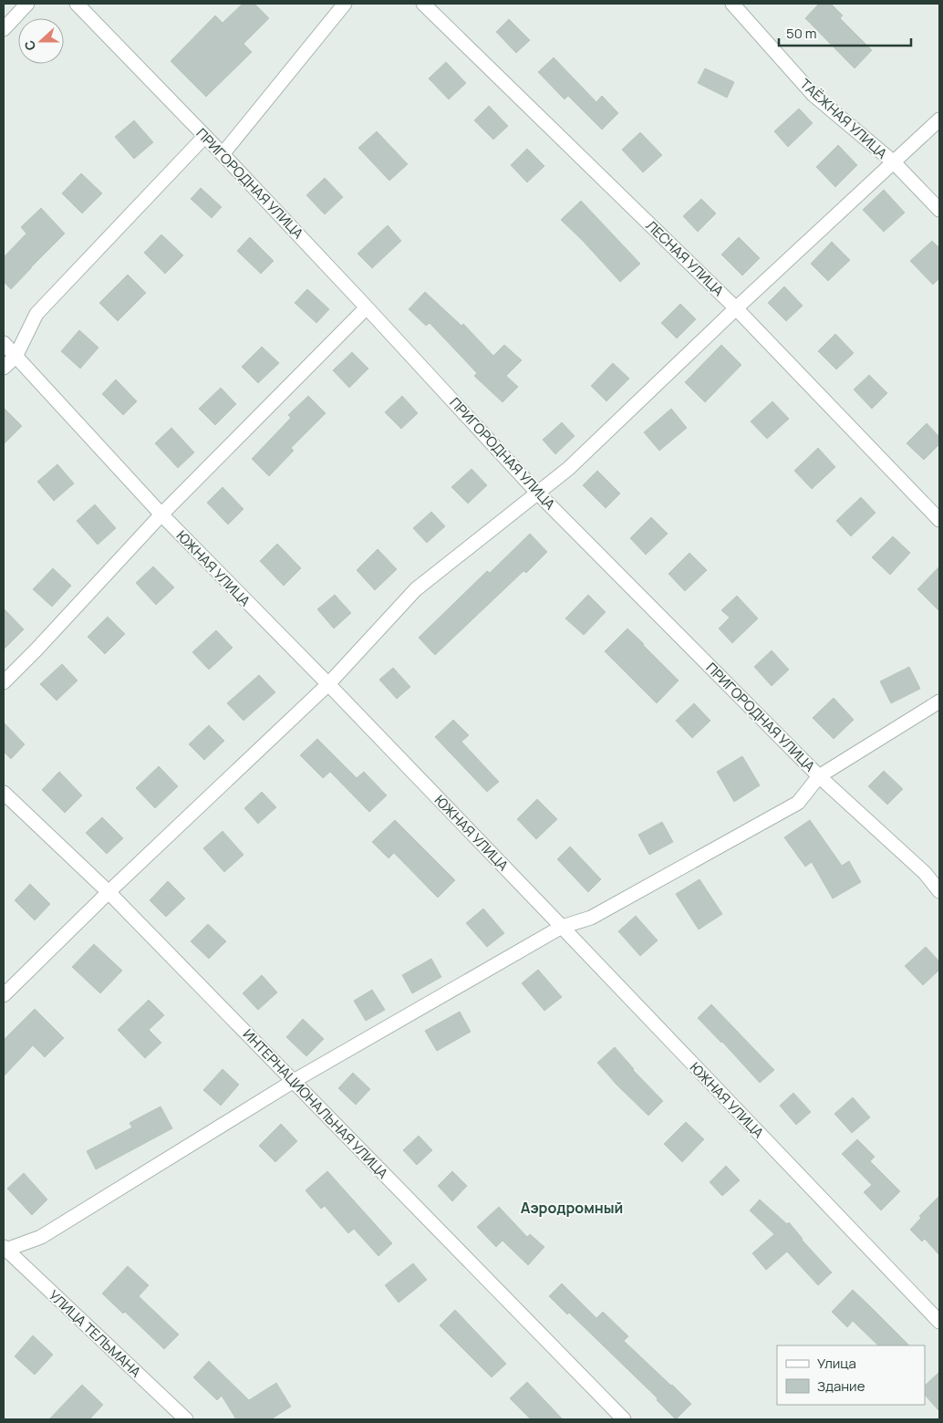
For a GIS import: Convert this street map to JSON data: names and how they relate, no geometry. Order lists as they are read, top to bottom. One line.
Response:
{"streets":{"street":["ТАЁЖНАЯ УЛИЦА","ПРИГОРОДНАЯ УЛИЦА","ЛЕСНАЯ УЛИЦА","ЮЖНАЯ УЛИЦА","ИНТЕРНАЦИОНАЛЬНАЯ УЛИЦА","УЛИЦА ТЕЛЬМАНА"]},"districts":["Аэродромный"],"legend":["Улица","Здание"],"scale_bar":"50 m","north":"left"}
